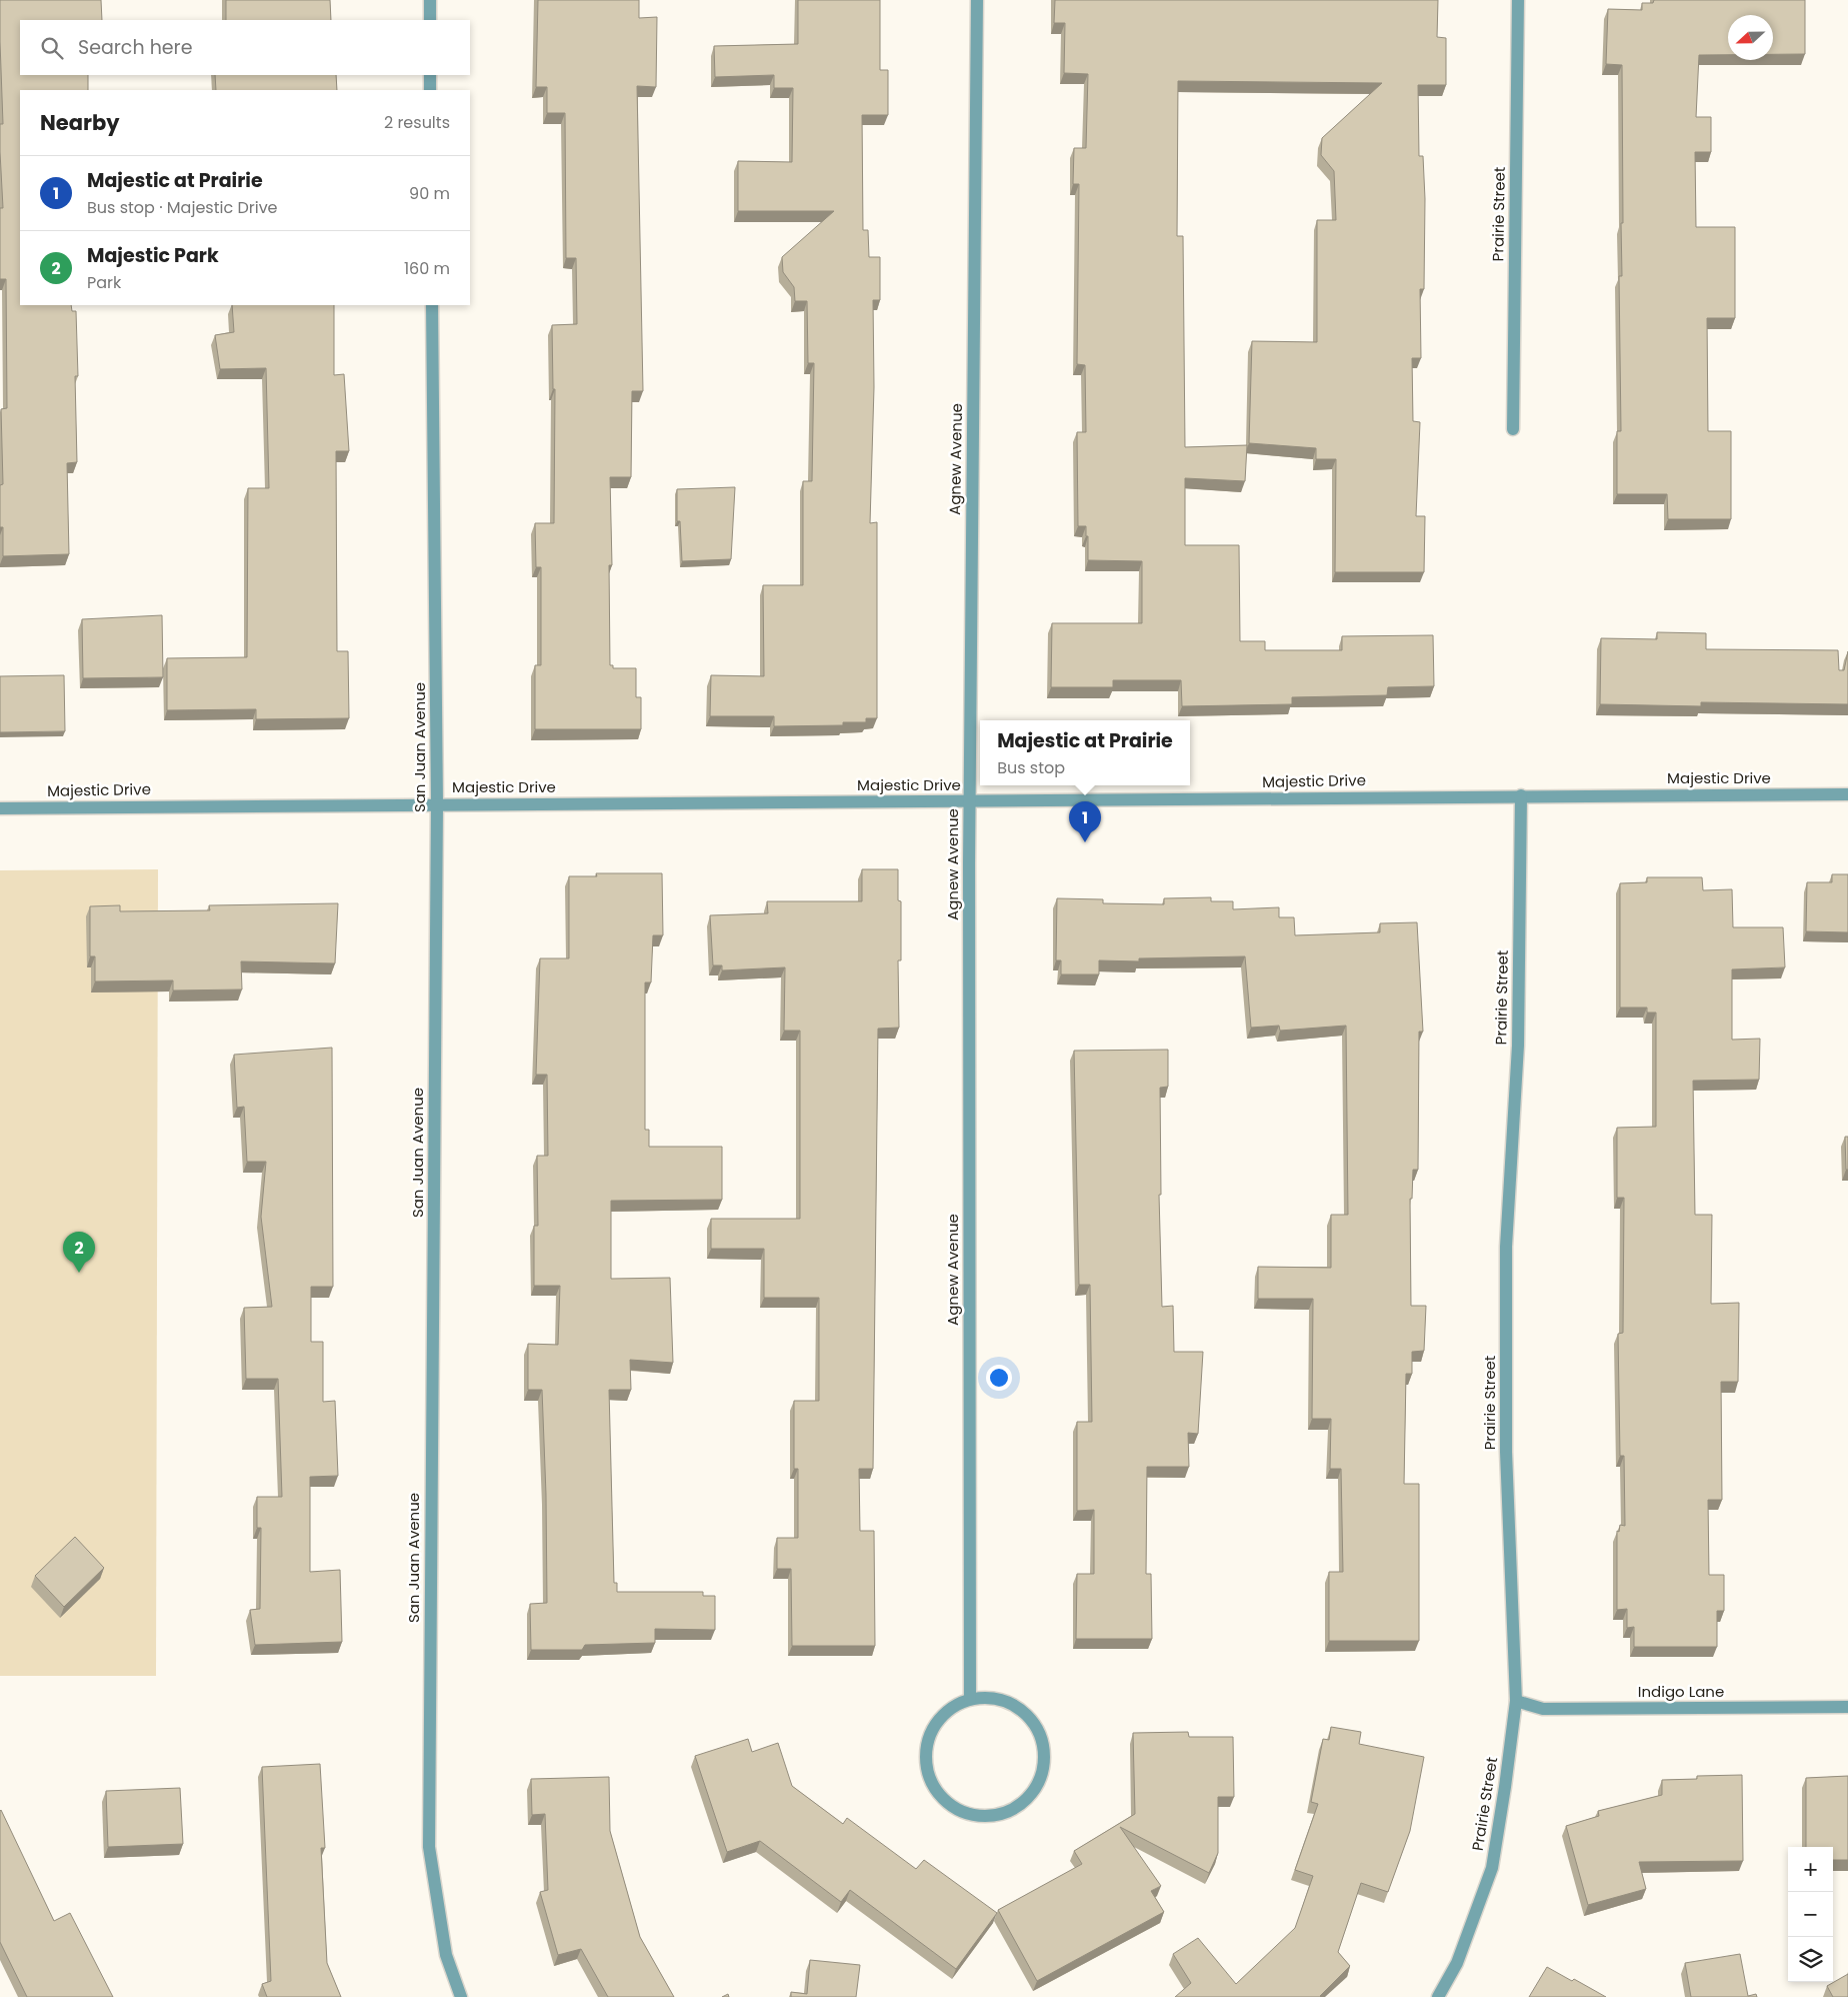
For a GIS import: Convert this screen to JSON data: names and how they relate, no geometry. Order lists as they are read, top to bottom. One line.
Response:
{"streets":{"street":["Prairie Street","Agnew Avenue","San Juan Avenue","Majestic Drive","Indigo Lane"]},"crossings":[["Prairie Street","Majestic Drive"],["Prairie Street","Indigo Lane"],["Agnew Avenue","Majestic Drive"],["San Juan Avenue","Majestic Drive"]],"north":"left","page":{"search":"Search here","heading":["Nearby","2 results"],"list":[{"mark":"1","name":"Majestic at Prairie","note":"Bus stop · Majestic Drive","value":"90 m"},{"mark":"2","name":"Majestic Park","note":"Park","value":"160 m"}],"popup":["Majestic at Prairie","Bus stop"],"pins":["1","2"],"map_buttons":["+","−"]}}
